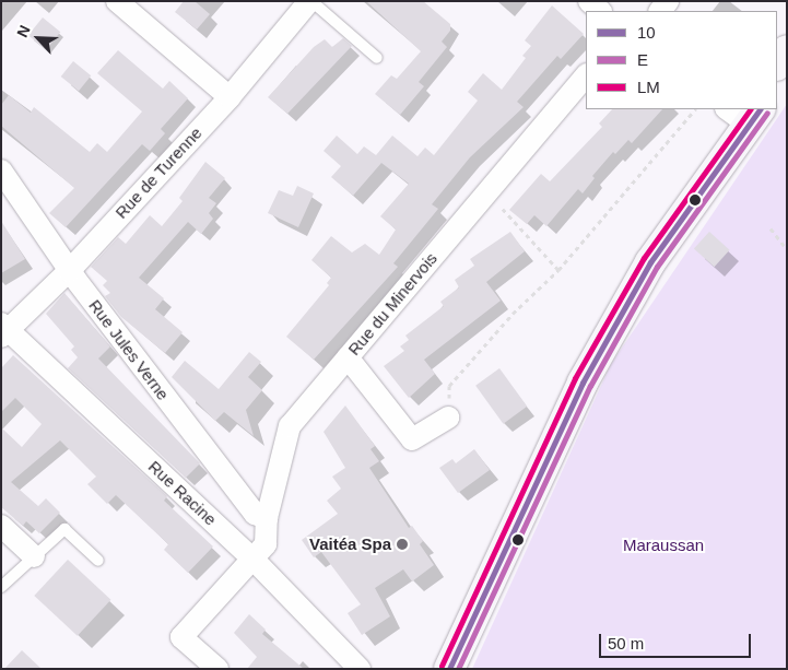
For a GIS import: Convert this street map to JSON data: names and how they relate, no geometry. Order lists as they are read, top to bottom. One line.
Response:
{"streets":{"street":["Rue de Turenne","Rue du Minervois","Rue Jules Verne","Rue Racine"]},"crossings":[["Rue de Turenne","Rue Jules Verne"],["Rue de Turenne","Rue Racine"],["Rue du Minervois","Rue Jules Verne"],["Rue du Minervois","Rue Racine"]],"parks":["Maraussan"],"places":["Vaitéa Spa"],"lines":["transit line 10","transit line LM","transit line E"],"legend":["10","E","LM"],"scale_bar":"50 m","north":"top left"}
